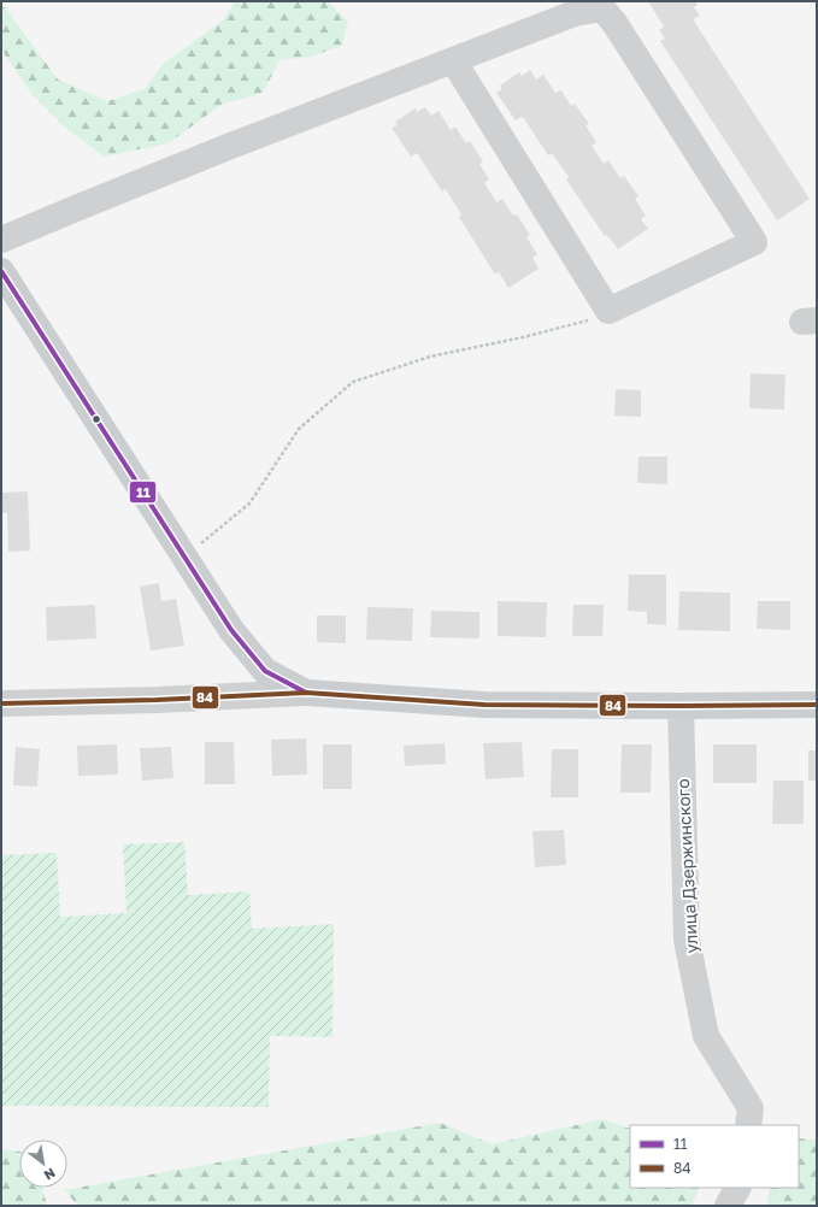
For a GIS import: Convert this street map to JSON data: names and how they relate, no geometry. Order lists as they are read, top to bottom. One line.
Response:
{"streets":{"street":["улица Дзержинского"]},"lines":["transit line 11","transit line 84"],"legend":["11","84"],"north":"bottom right"}
